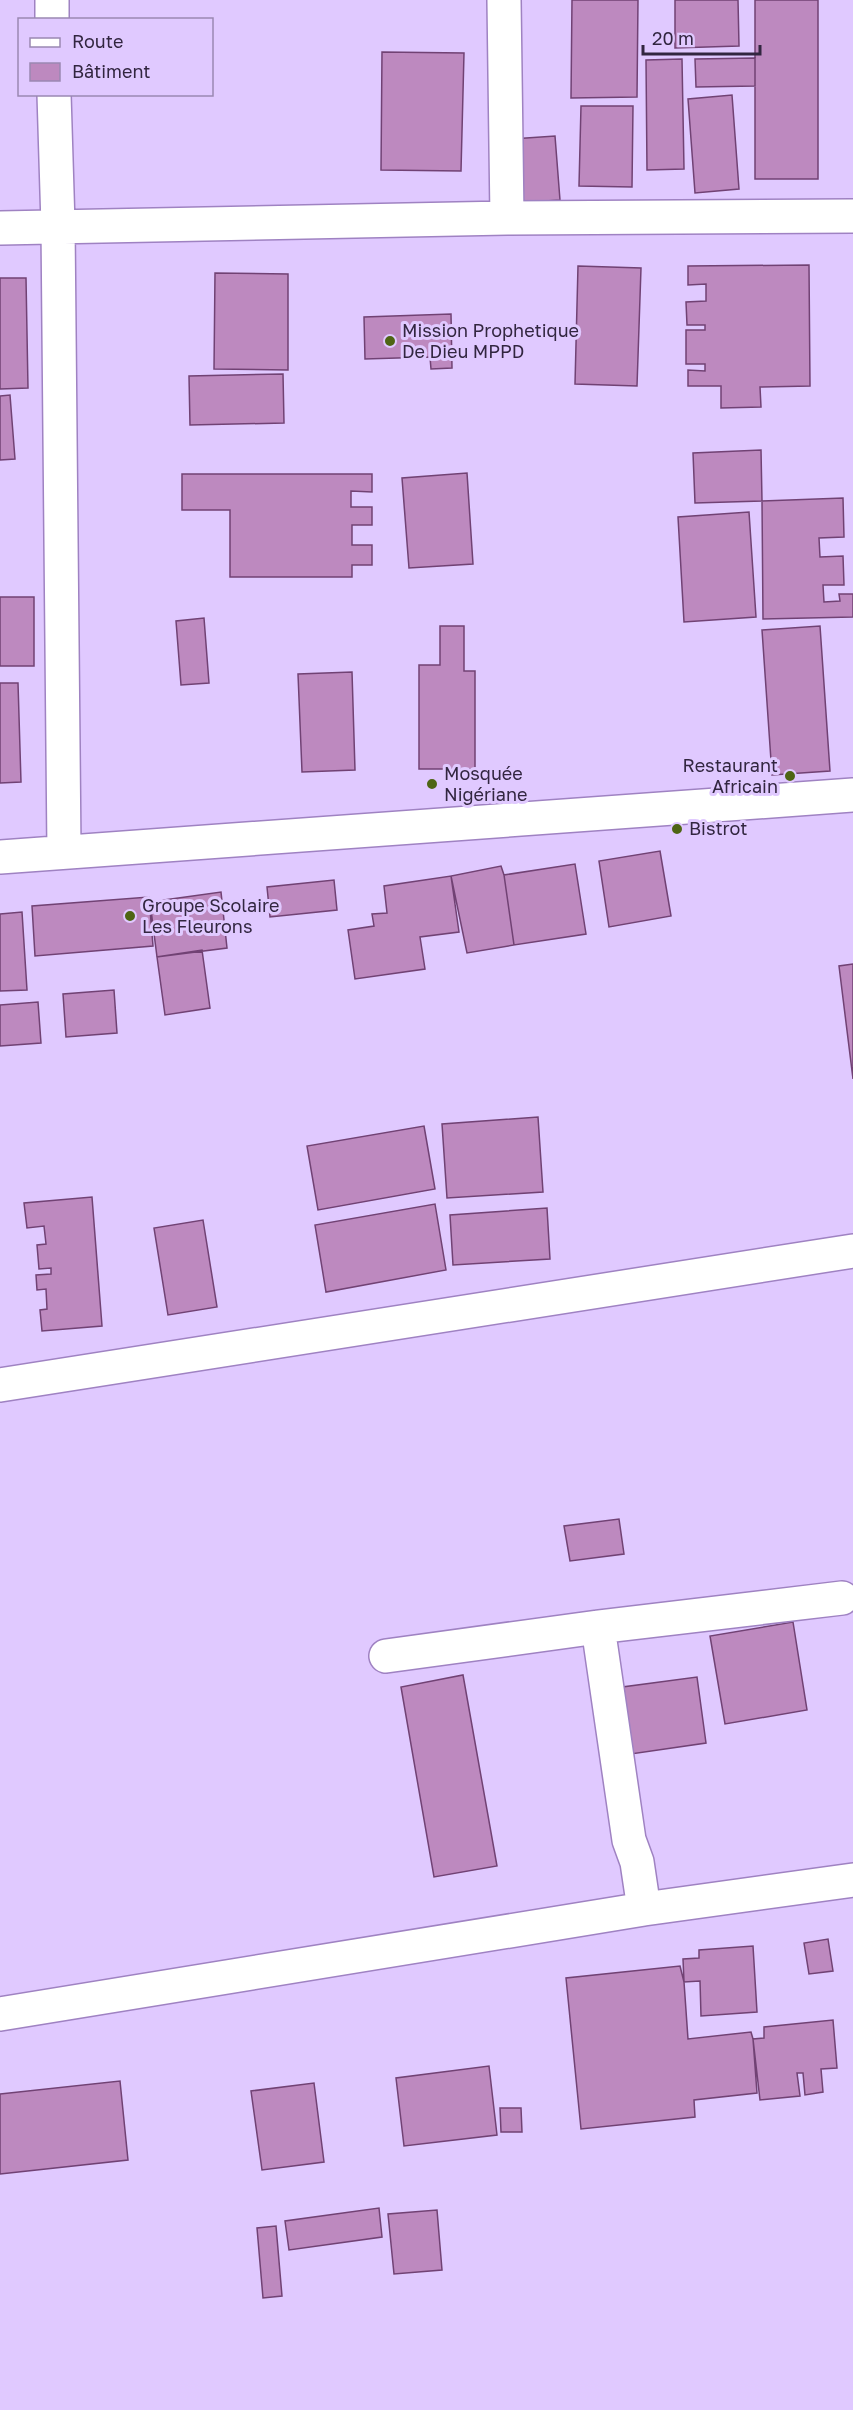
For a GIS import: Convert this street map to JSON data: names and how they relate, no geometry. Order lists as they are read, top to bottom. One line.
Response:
{"places":["Mission Prophetique De Dieu MPPD","Restaurant Africain","Mosquée Nigériane","Bistrot","Groupe Scolaire Les Fleurons"],"legend":["Route","Bâtiment"],"scale_bar":"20 m"}
